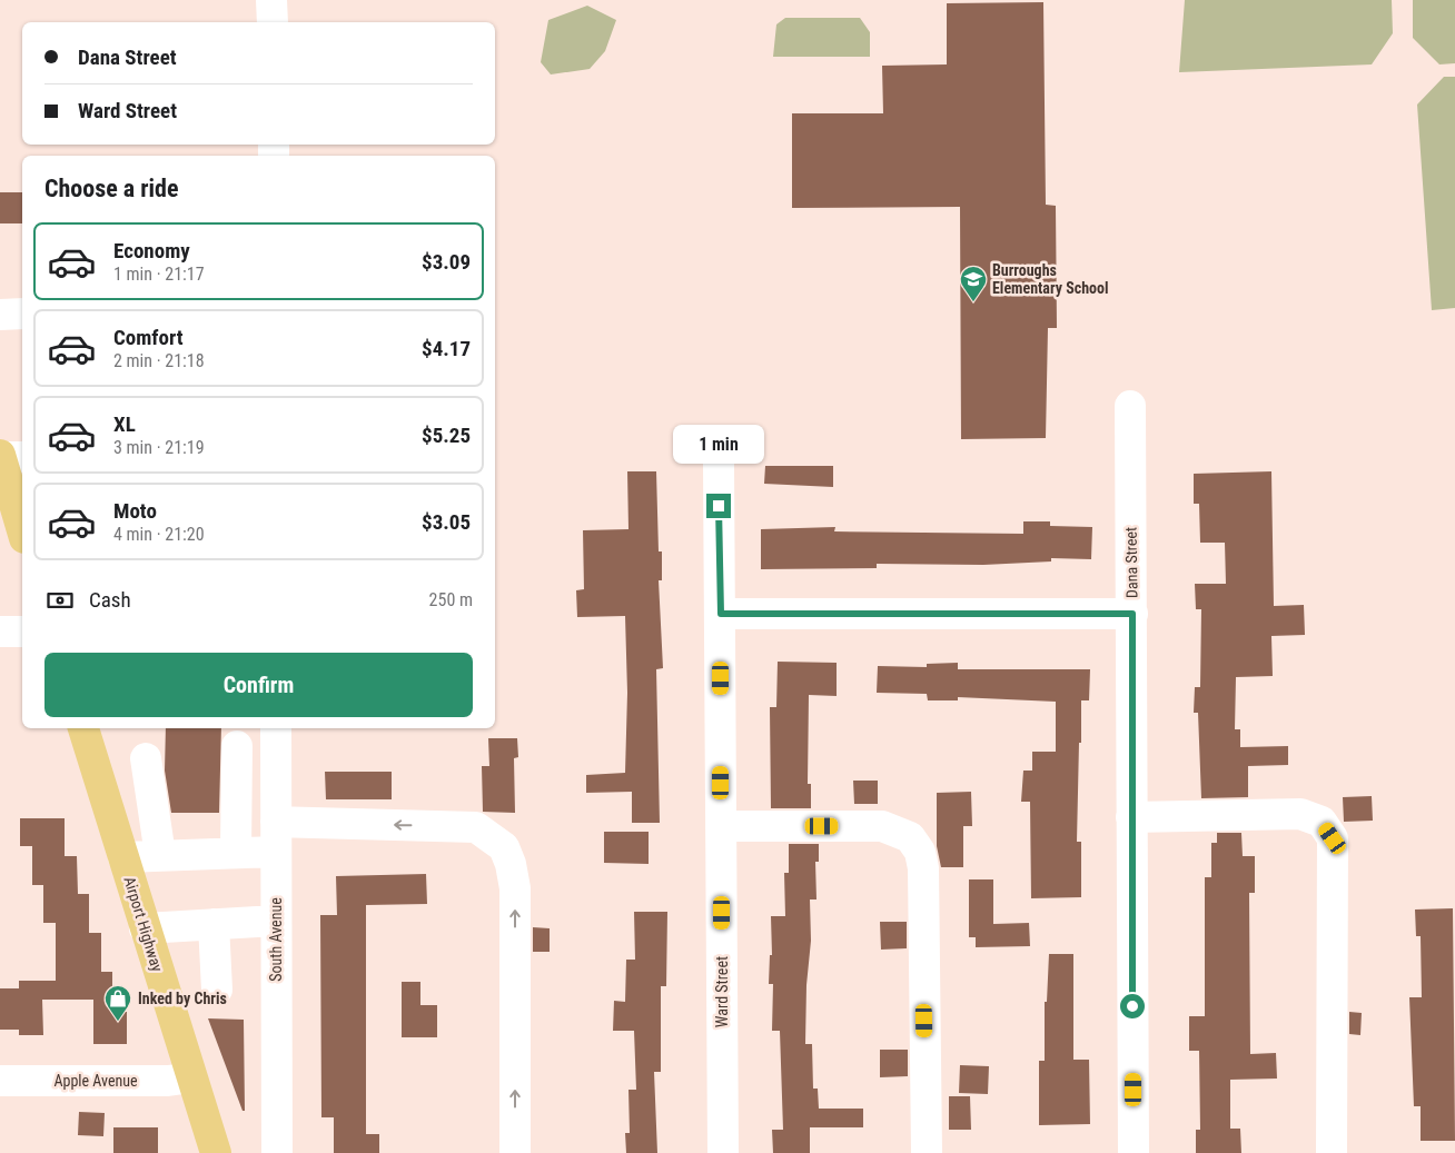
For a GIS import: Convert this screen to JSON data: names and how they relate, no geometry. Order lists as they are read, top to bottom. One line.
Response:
{"streets":{"main road":["Airport Highway"],"street":["Dana Street","South Avenue","Ward Street","Apple Avenue"]},"crossings":[["Airport Highway","Apple Avenue"]],"places":{"school or university":["Burroughs Elementary School"],"shop":["Inked by Chris"]},"page":{"banner":["Dana Street","Ward Street"],"heading":"Choose a ride","list":[{"name":"Economy","note":"1 min · 21:17","value":"$3.09"},{"name":"Comfort","note":"2 min · 21:18","value":"$4.17"},{"name":"XL","note":"3 min · 21:19","value":"$5.25"},{"name":"Moto","note":"4 min · 21:20","value":"$3.05"}],"bubble":"1 min","pay":["Cash","250 m"],"buttons":"Confirm"}}
